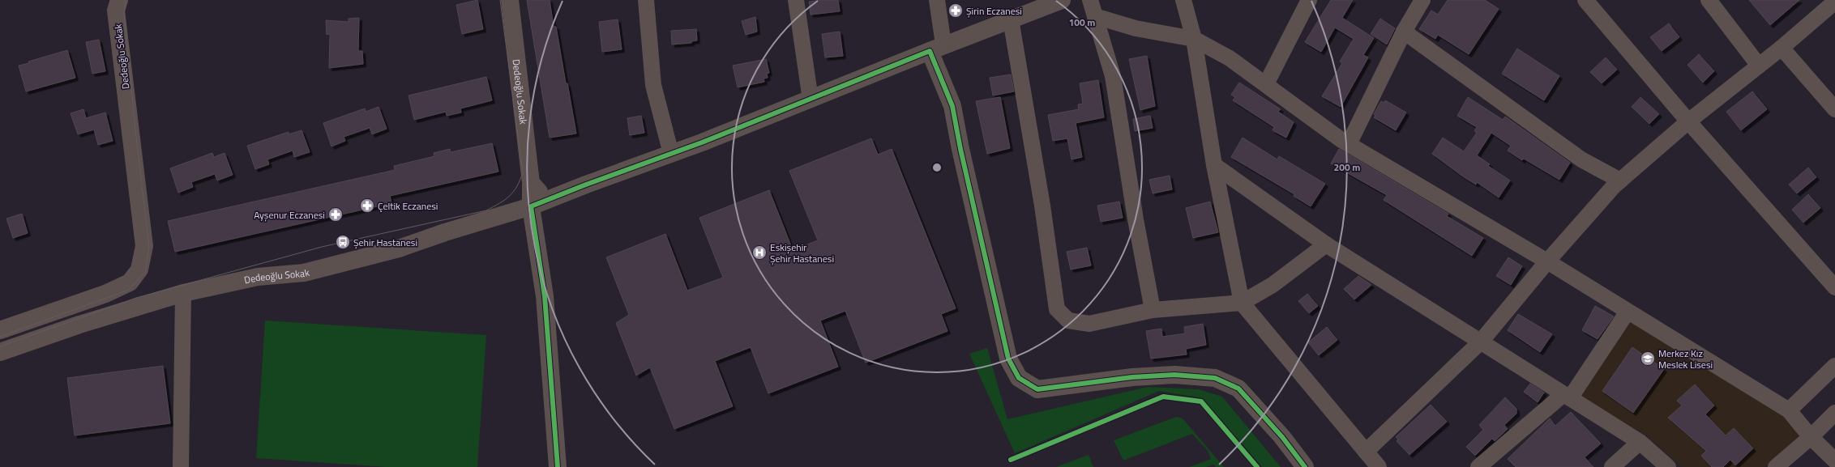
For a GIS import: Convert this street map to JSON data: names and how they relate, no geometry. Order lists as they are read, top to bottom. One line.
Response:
{"streets":{"street":["Dedeoğlu Sokak"]},"places":{"pharmacy":["Şirin Eczanesi","Çeltik Eczanesi","Ayşenur Eczanesi"],"bus stop":["Şehir Hastanesi"],"hospital":["Eskişehir Şehir Hastanesi"],"school or university":["Merkez Kız Meslek Lisesi"]},"rings":["100 m","200 m"]}
